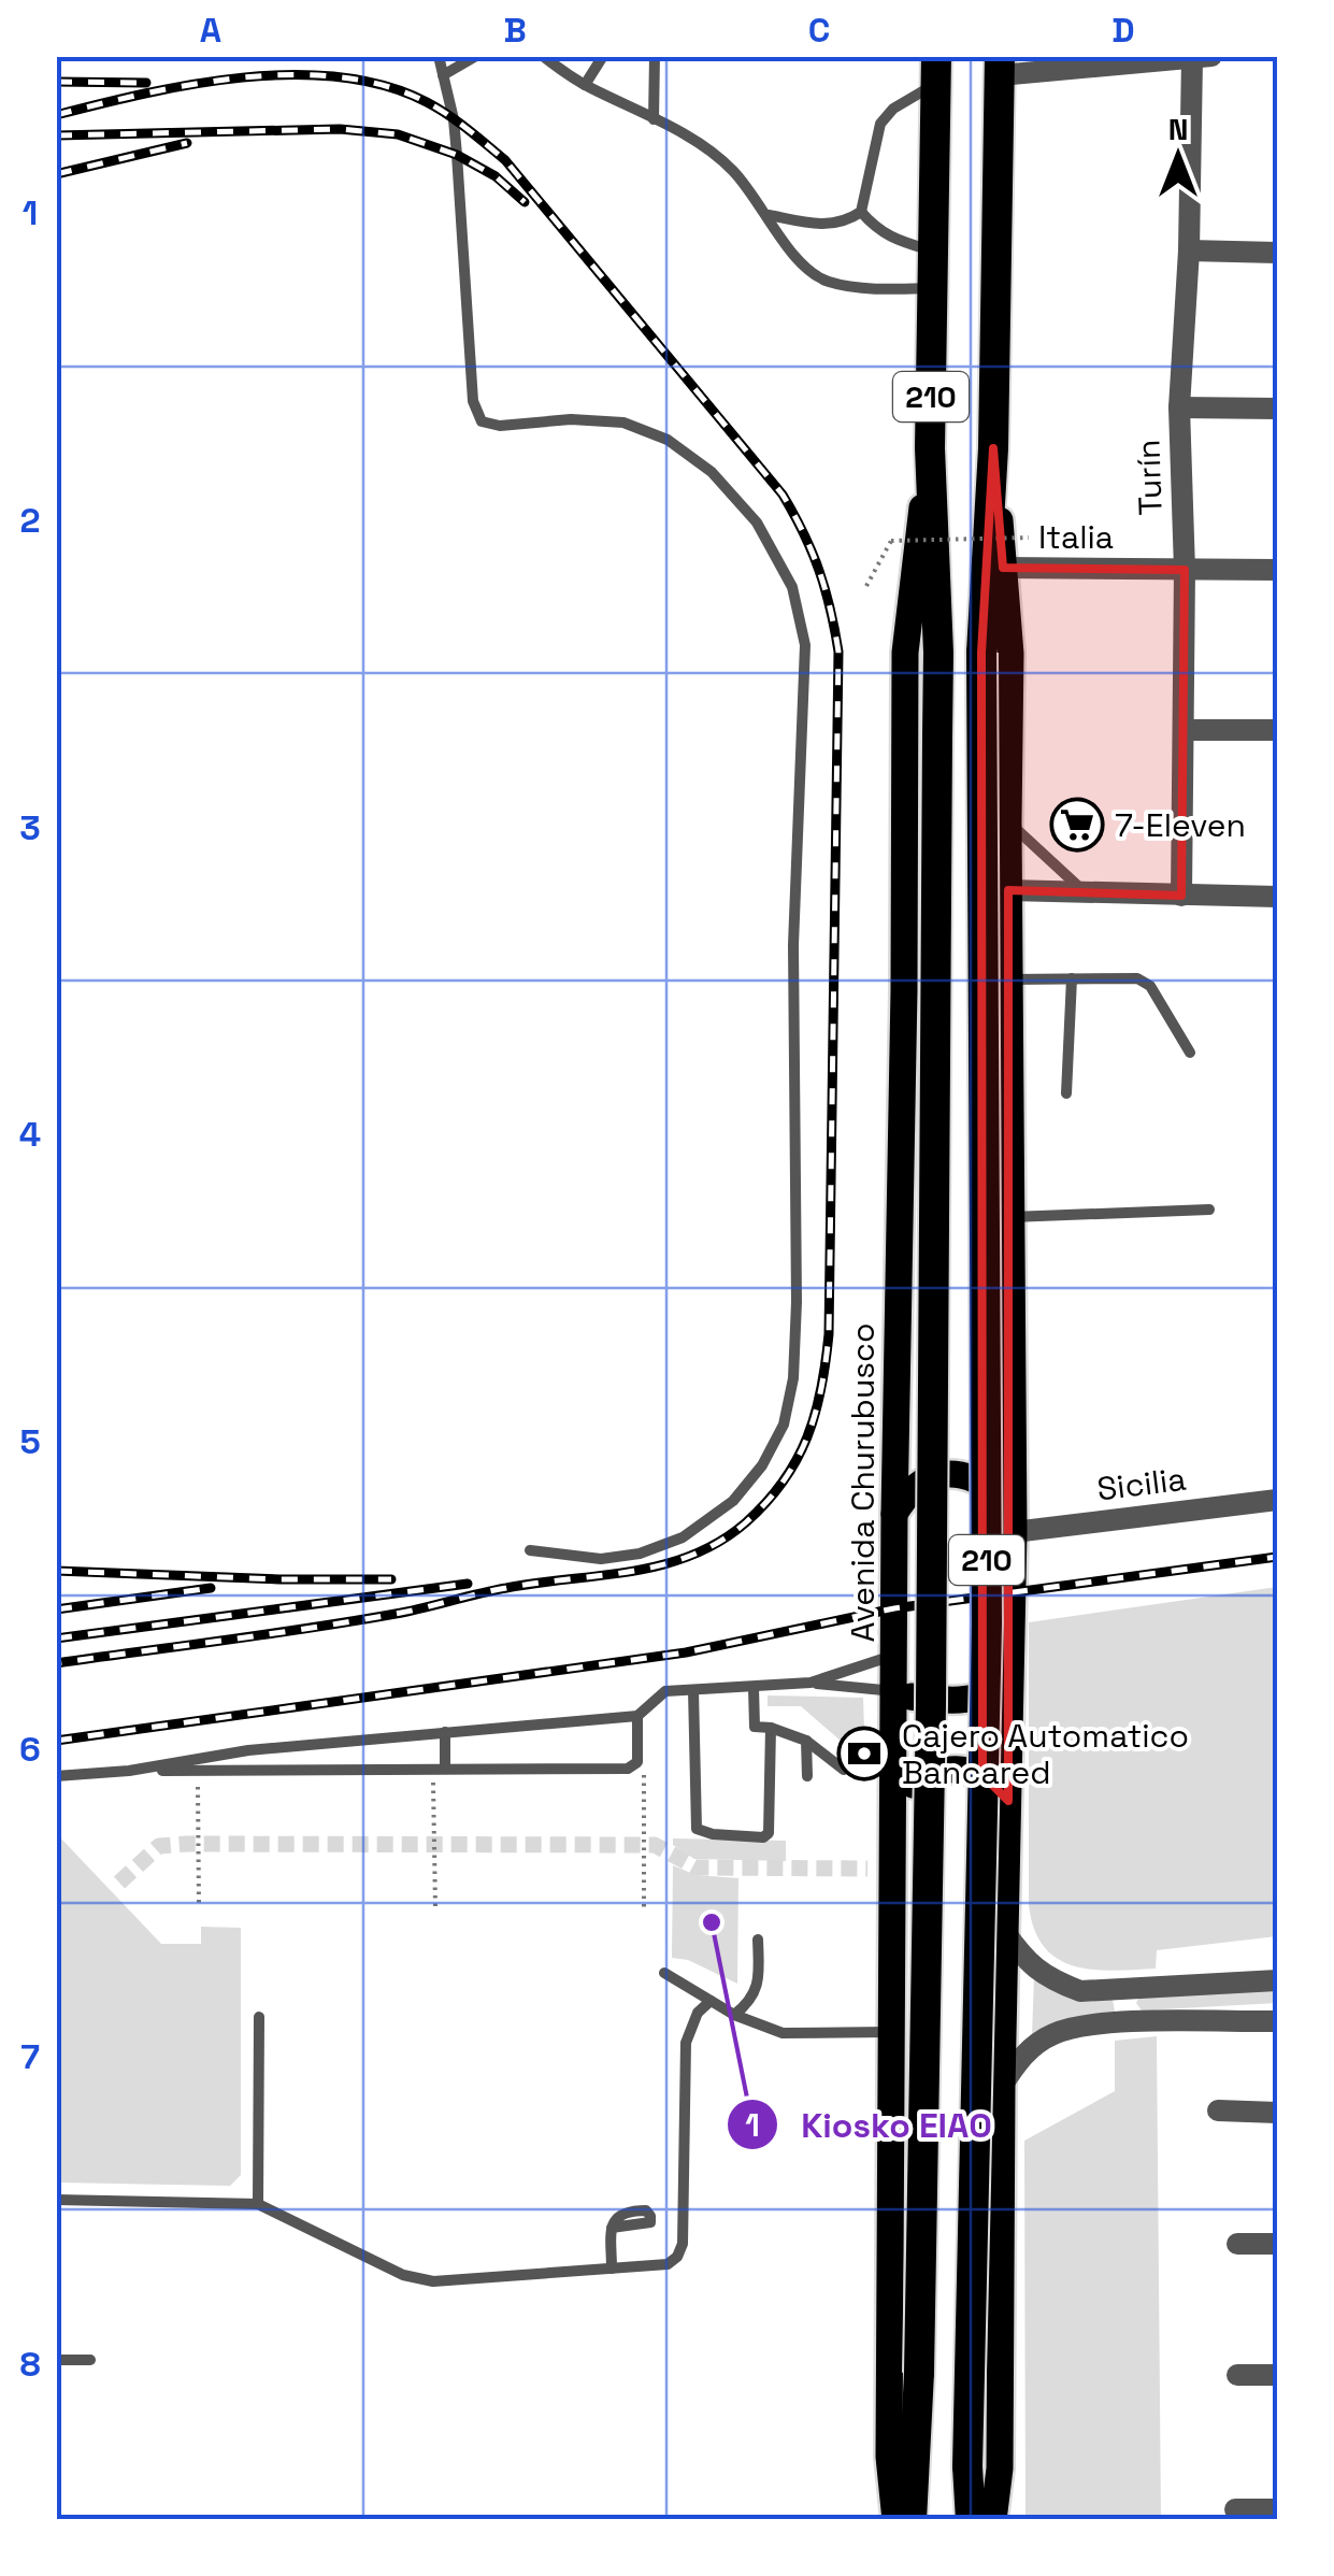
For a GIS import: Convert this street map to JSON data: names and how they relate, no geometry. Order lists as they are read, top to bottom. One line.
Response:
{"streets":{"highway":["210","Avenida Churubusco"],"street":["Turín","Italia","Sicilia"]},"crossings":[["Turín","Italia"]],"places":{"supermarket":["7-Eleven"],"bank":["Cajero Automatico Bancared"],"other":["Kiosko EIAO"]},"north":"top","grid":{"columns":["A","B","C","D"],"rows":["1","2","3","4","5","6","7","8"]}}
